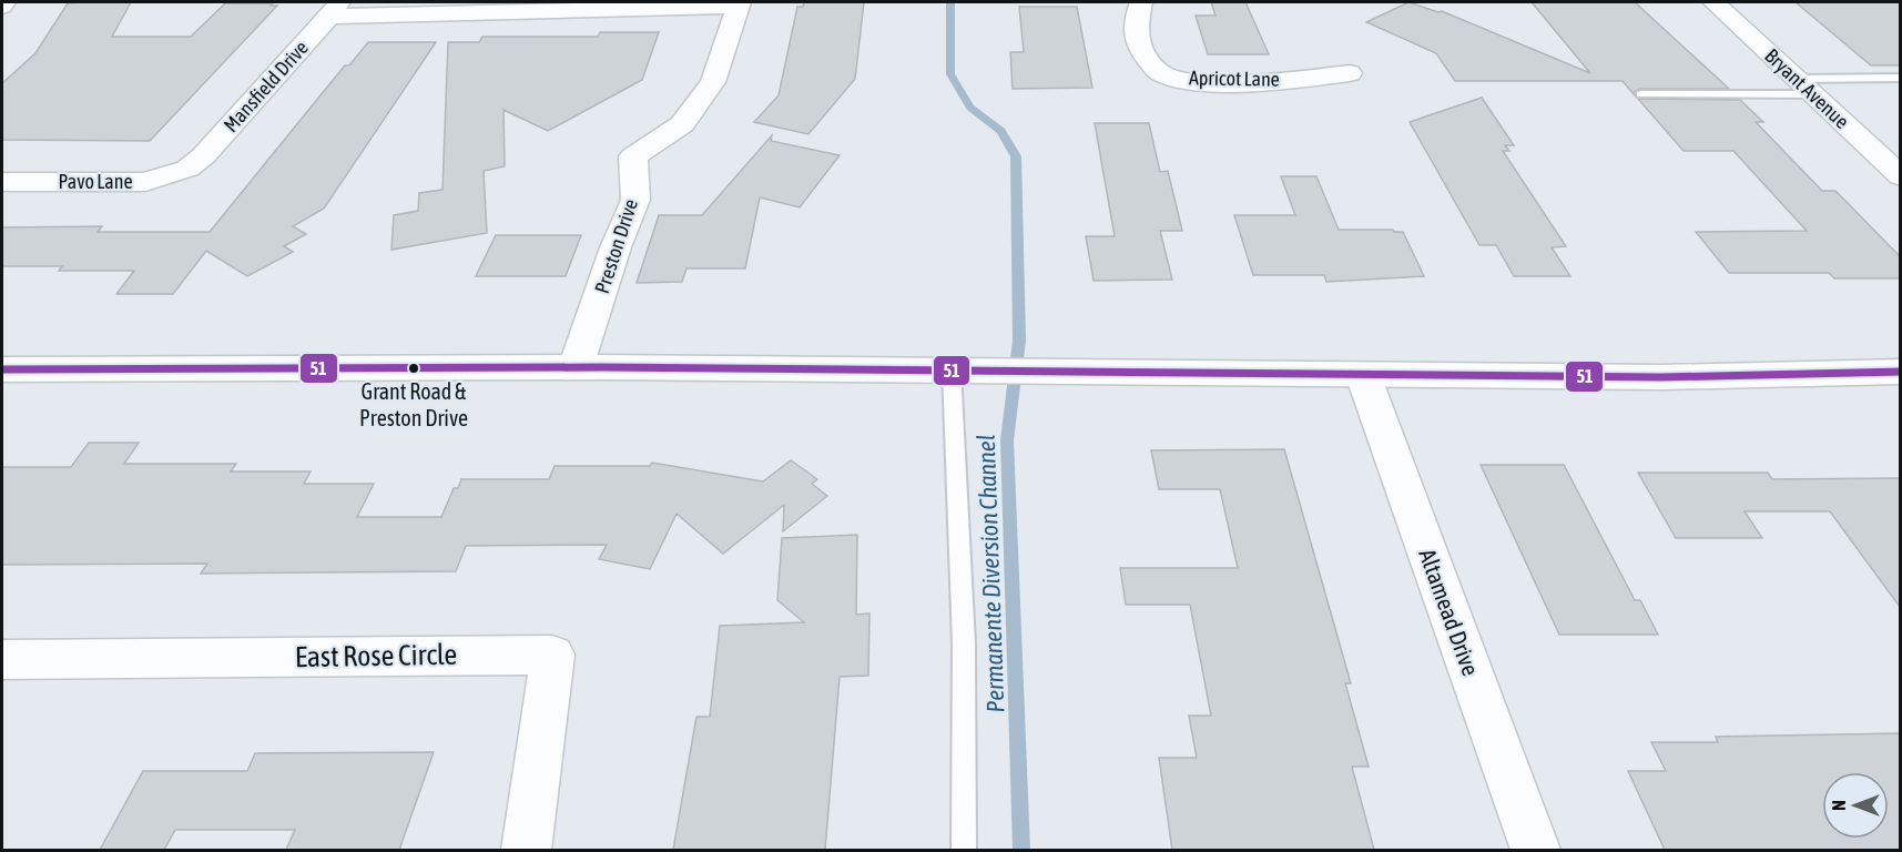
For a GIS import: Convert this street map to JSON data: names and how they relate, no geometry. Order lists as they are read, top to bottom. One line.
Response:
{"streets":{"street":["Apricot Lane","Mansfield Drive","Bryant Avenue","Pavo Lane","Preston Drive","Altamead Drive","East Rose Circle"]},"crossings":[["Mansfield Drive","Pavo Lane"]],"water":["Permanente Diversion Channel"],"places":["Grant Road & Preston Drive"],"lines":["transit line 51"],"north":"left"}
